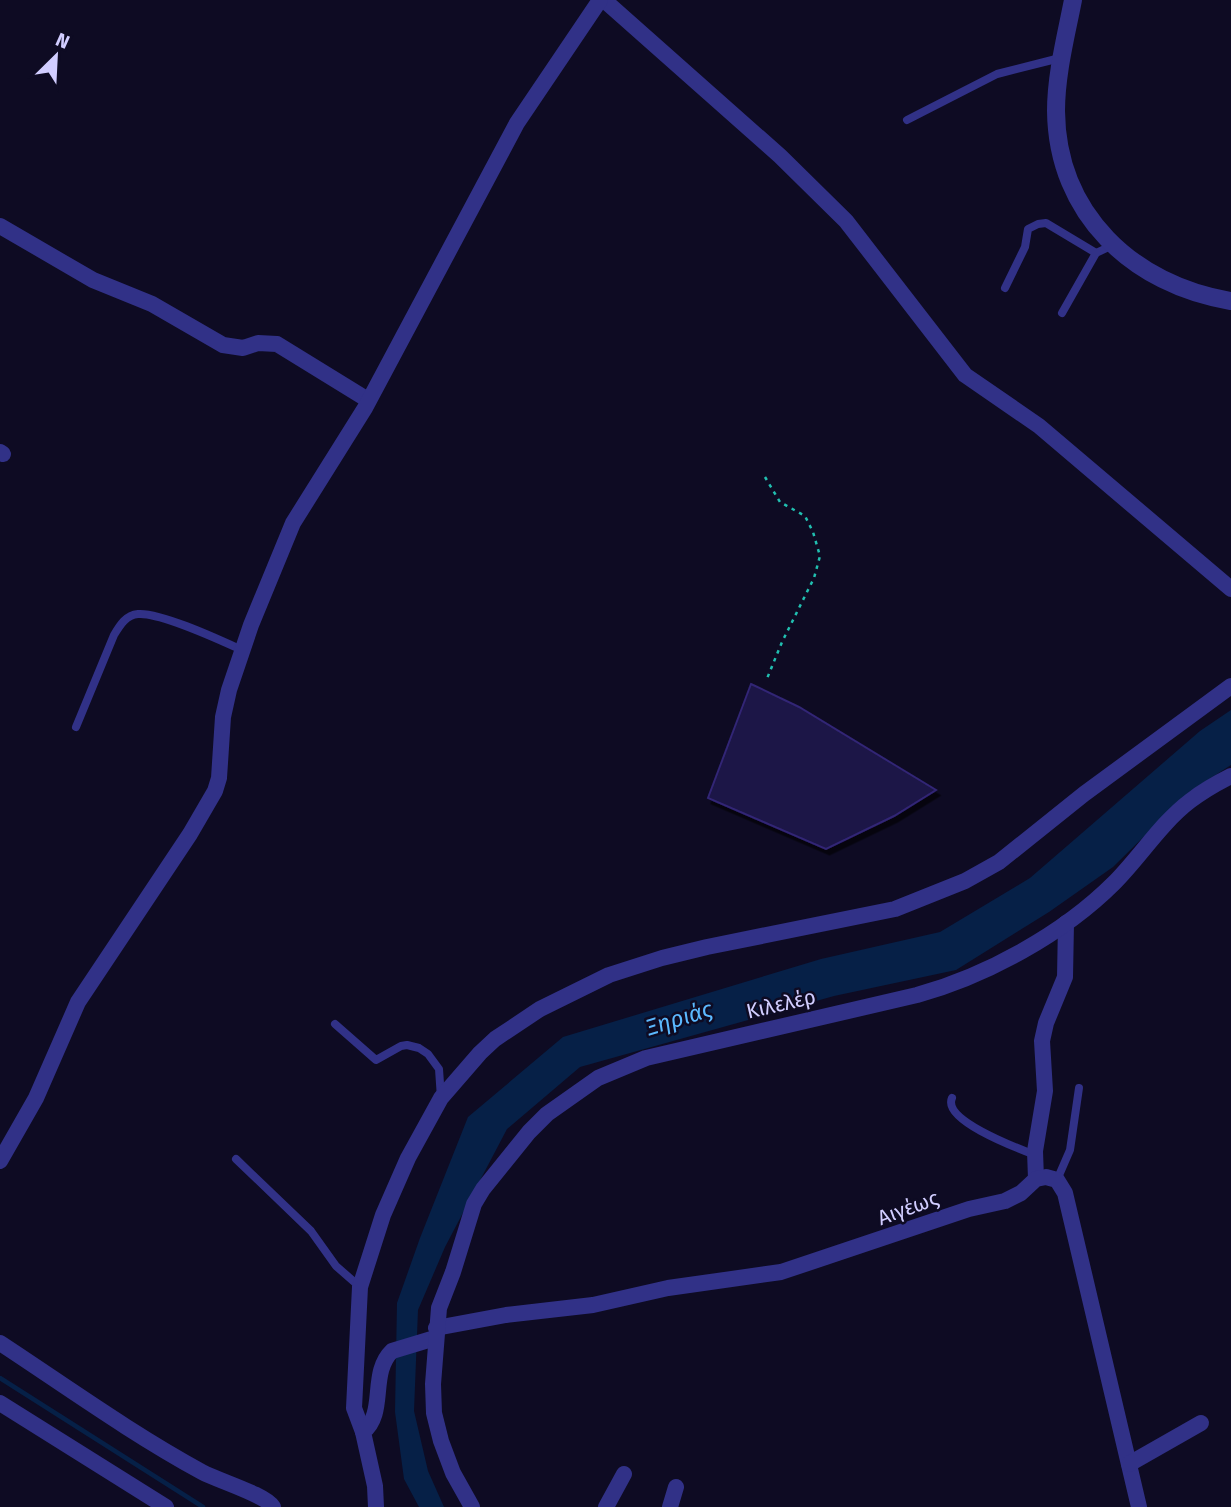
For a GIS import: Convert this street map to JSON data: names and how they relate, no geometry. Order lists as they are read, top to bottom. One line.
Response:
{"streets":{"street":["Κιλελέρ","Αιγέως"]},"crossings":[["Κιλελέρ","Αιγέως"]],"water":["Ξηριάς"],"north":"top right"}
